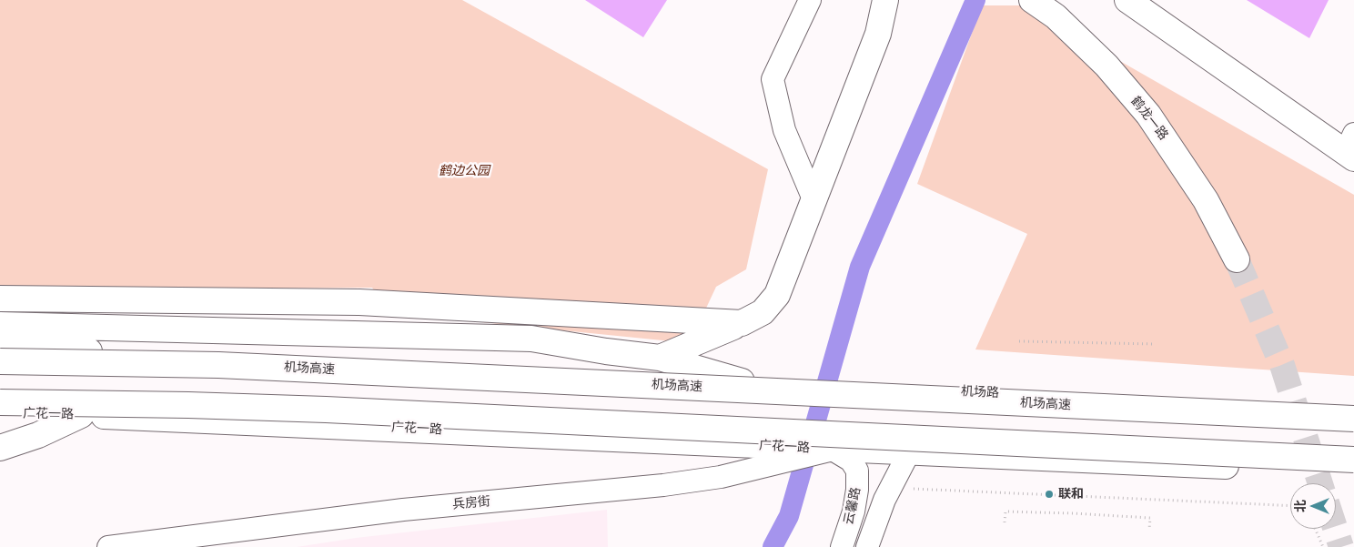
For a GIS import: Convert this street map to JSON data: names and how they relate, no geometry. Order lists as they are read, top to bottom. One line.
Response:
{"streets":{"highway":["鹤龙一路","机场高速","机场路","广花一路"],"street":["兵房街","云馨路"]},"crossings":[["广花一路","兵房街"],["广花一路","云馨路"]],"parks":["鹤边公园"],"places":["联和"],"north":"left"}
